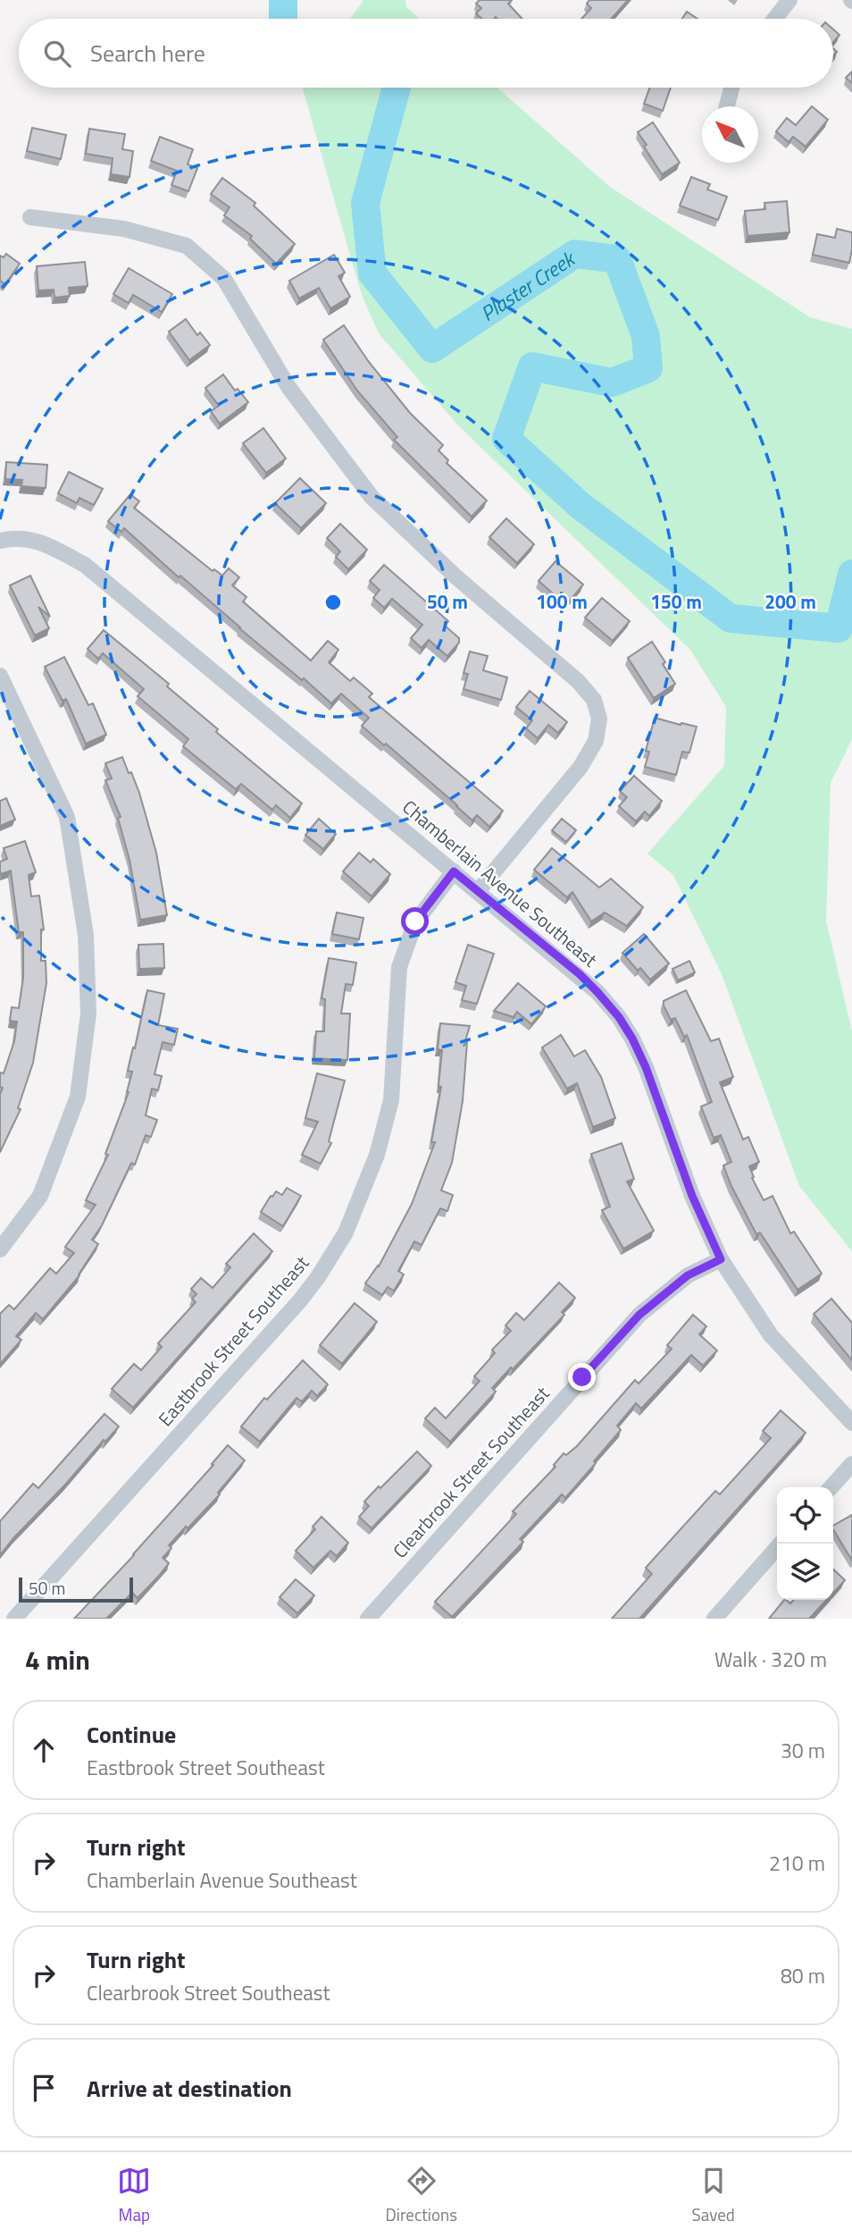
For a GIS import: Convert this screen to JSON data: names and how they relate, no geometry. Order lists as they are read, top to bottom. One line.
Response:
{"streets":{"street":["Chamberlain Avenue Southeast","Eastbrook Street Southeast","Clearbrook Street Southeast"]},"crossings":[["Chamberlain Avenue Southeast","Eastbrook Street Southeast"],["Chamberlain Avenue Southeast","Clearbrook Street Southeast"]],"water":["Plaster Creek"],"scale_bar":"50 m","north":"top left","page":{"search":"Search here","scale":"50 m","heading":["4 min","Walk · 320 m"],"list":[["Continue","Eastbrook Street Southeast","30 m"],["Turn right","Chamberlain Avenue Southeast","210 m"],["Turn right","Clearbrook Street Southeast","80 m"],"Arrive at destination"],"nav":["Map","Directions","Saved"]},"rings":["50 m","100 m","150 m","200 m"]}
